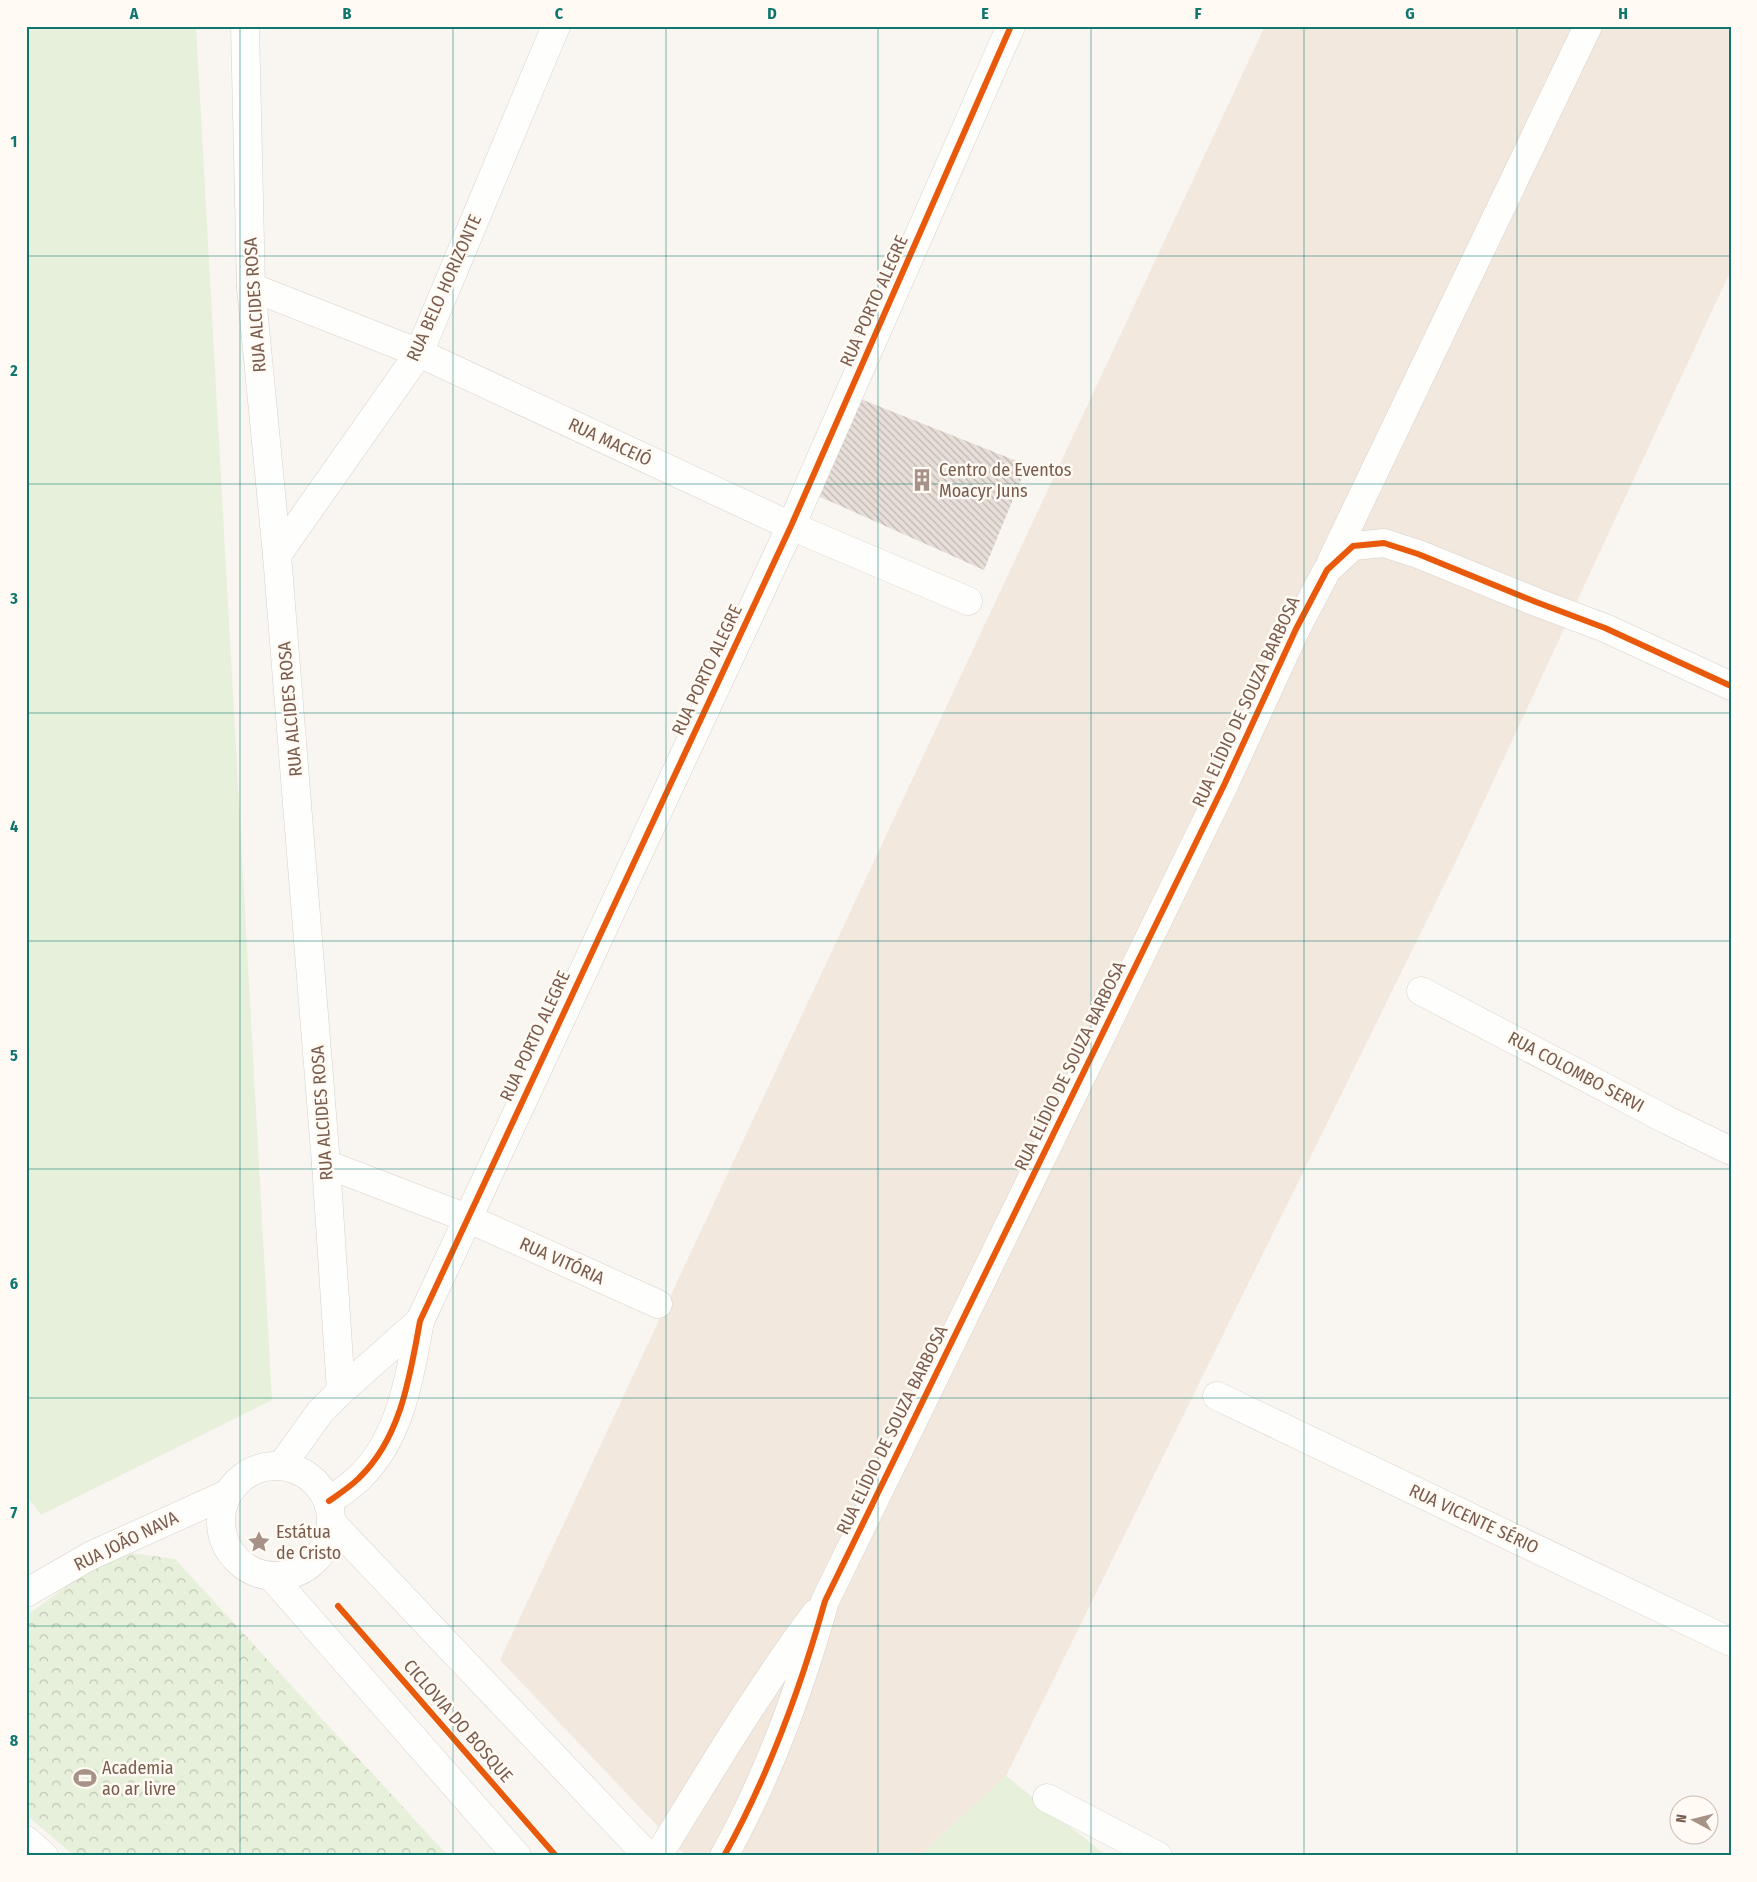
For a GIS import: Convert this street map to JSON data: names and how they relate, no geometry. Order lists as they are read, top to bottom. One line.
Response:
{"streets":{"street":["RUA BELO HORIZONTE","RUA PORTO ALEGRE","RUA ALCIDES ROSA","RUA MACEIÓ","RUA ELÍDIO DE SOUZA BARBOSA","RUA COLOMBO SERVI","RUA VITÓRIA","RUA VICENTE SÉRIO","RUA JOÃO NAVA"],"cycle path":["CICLOVIA DO BOSQUE"]},"crossings":[["RUA BELO HORIZONTE","RUA ALCIDES ROSA"],["RUA BELO HORIZONTE","RUA MACEIÓ"],["RUA PORTO ALEGRE","RUA MACEIÓ"],["RUA PORTO ALEGRE","RUA VITÓRIA"],["RUA ALCIDES ROSA","RUA MACEIÓ"],["RUA ALCIDES ROSA","RUA VITÓRIA"]],"places":{"building":["Centro de Eventos Moacyr Juns"],"place":["Estátua de Cristo"],"sports":["Academia ao ar livre"]},"north":"left","grid":{"columns":["A","B","C","D","E","F","G","H"],"rows":["1","2","3","4","5","6","7","8"]}}
